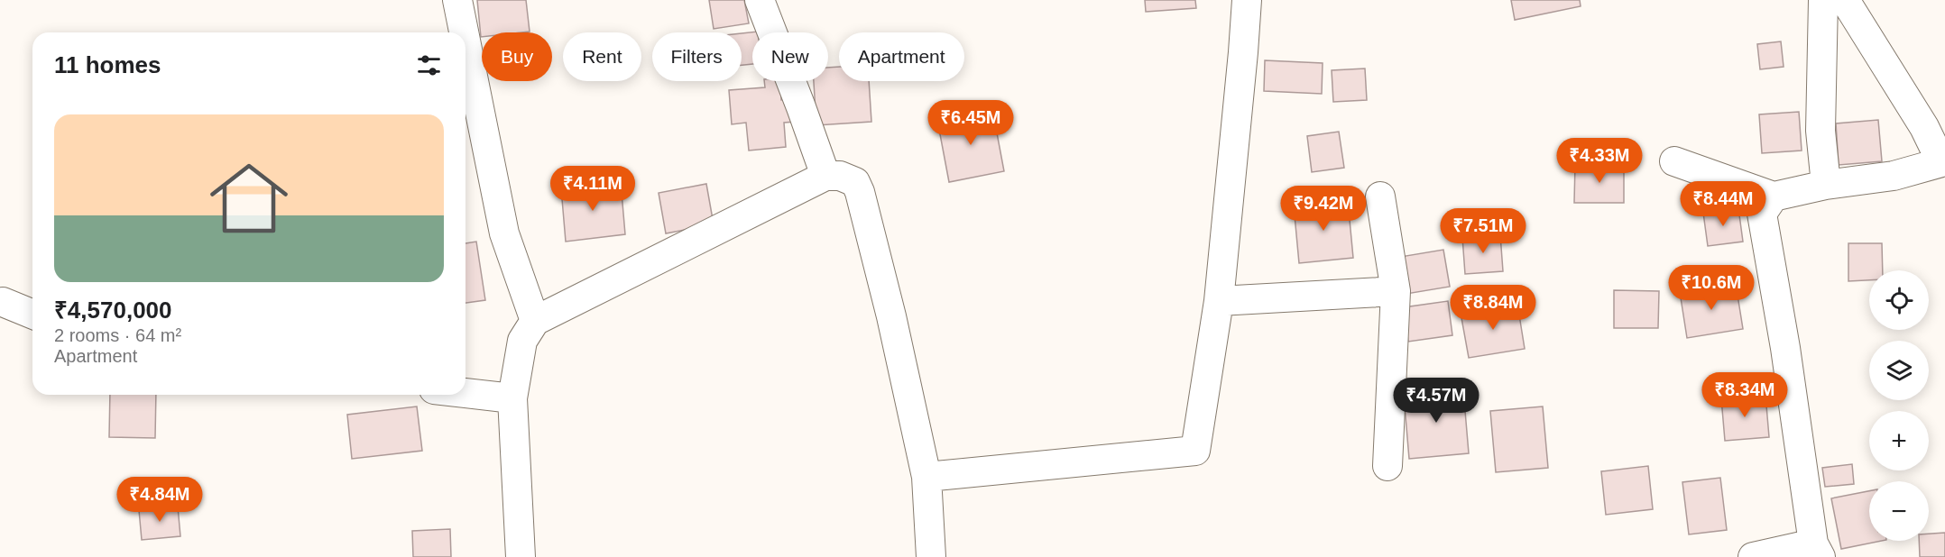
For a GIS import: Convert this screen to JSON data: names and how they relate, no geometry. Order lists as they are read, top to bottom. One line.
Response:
{"page":{"chip":["Buy","Rent","Filters","New","Apartment"],"heading":"11 homes","list":[{"name":"₹4,570,000","note":"2 rooms · 64 m² · Apartment"}],"price":["₹6.45M","₹4.33M","₹4.11M","₹8.44M","₹9.42M","₹7.51M","₹10.6M","₹8.84M","₹8.34M","₹4.57M","₹4.84M"],"map_buttons":["+","−"]}}
